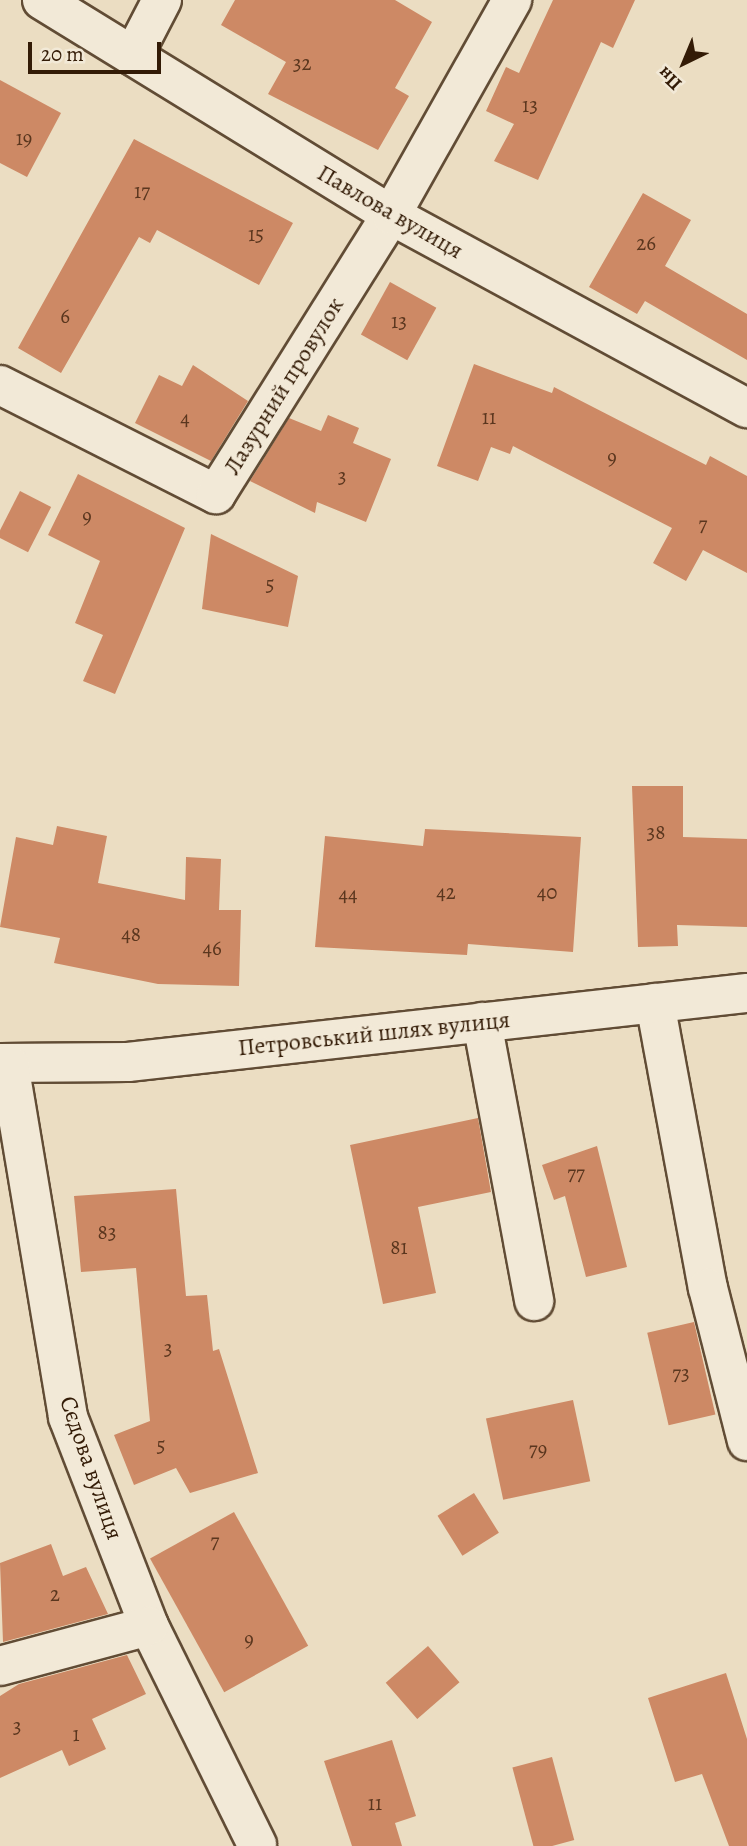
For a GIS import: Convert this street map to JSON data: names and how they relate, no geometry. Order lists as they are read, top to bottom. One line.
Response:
{"streets":{"street":["Павлова вулиця","Лазурний провулок","Петровський шлях вулиця","Сєдова вулиця"]},"crossings":[["Павлова вулиця","Лазурний провулок"],["Петровський шлях вулиця","Сєдова вулиця"]],"house_numbers":["32","13","19","17","15","26","6","13","11","4","9","3","9","7","5","38","42","40","44","48","46","77","83","81","3","73","5","79","7","2","9","3","1","11"],"scale_bar":"20 m","north":"bottom left"}
